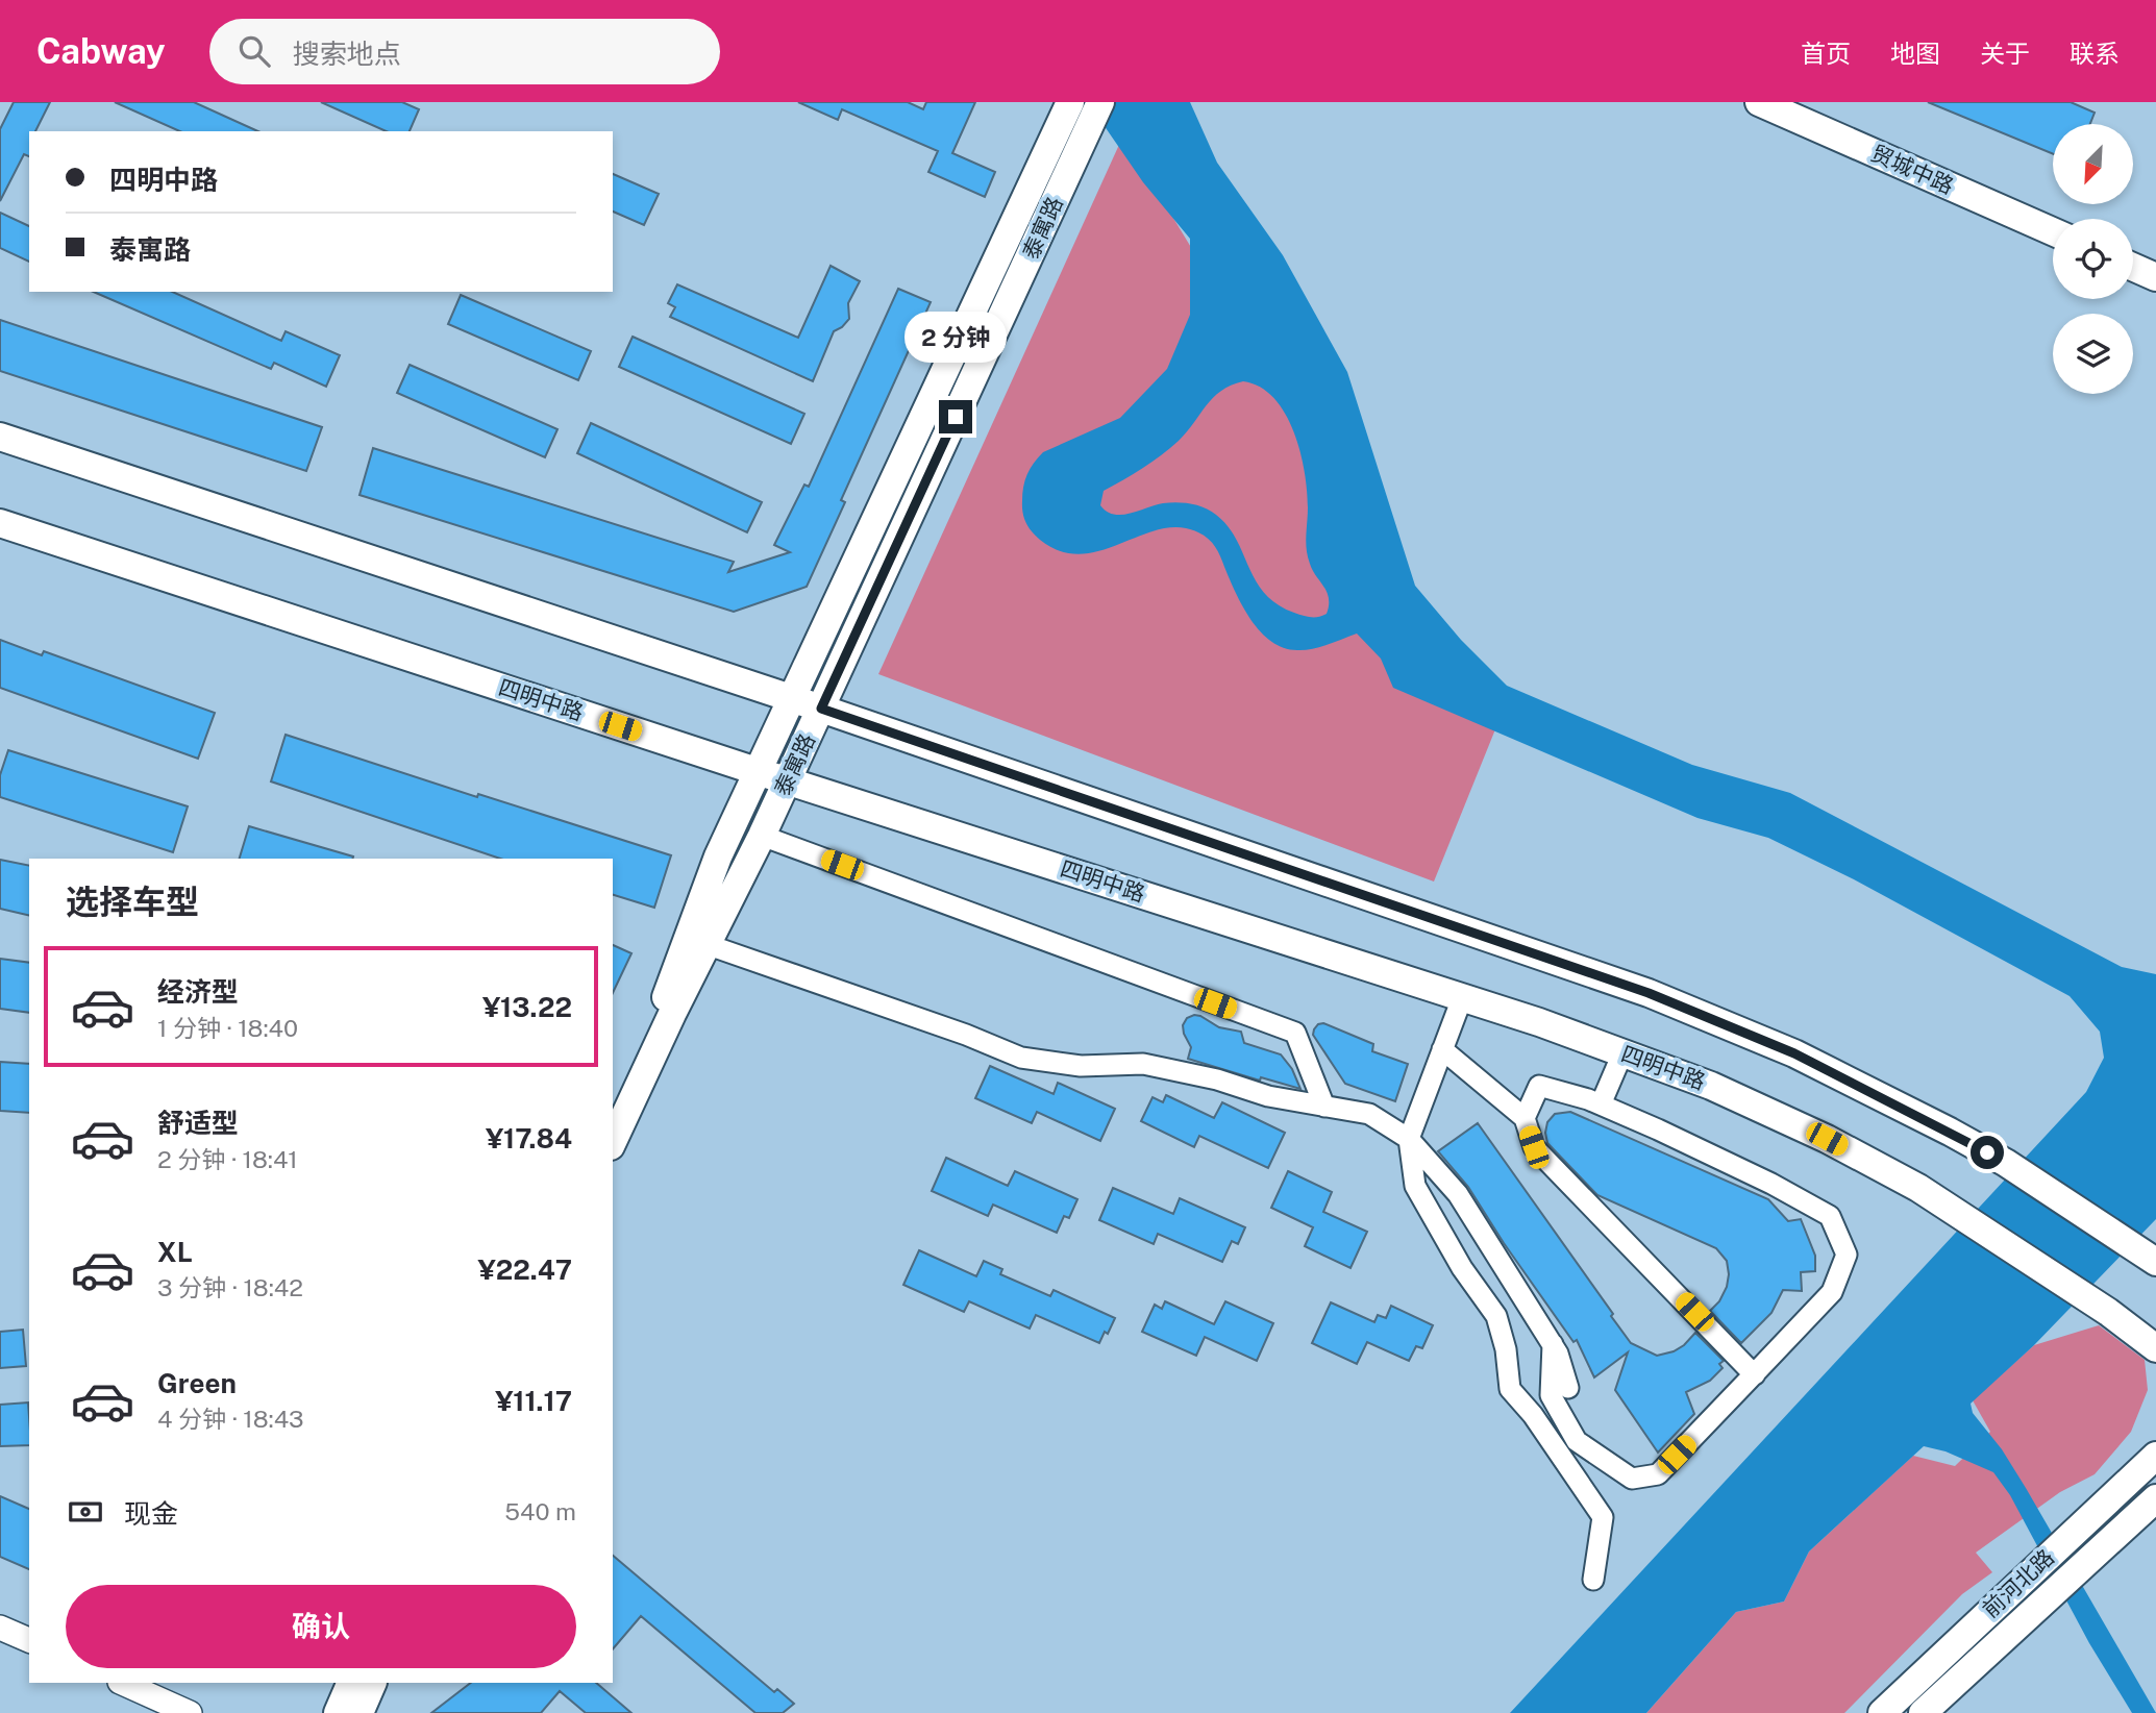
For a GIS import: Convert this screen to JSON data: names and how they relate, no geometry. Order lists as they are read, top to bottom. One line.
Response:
{"streets":{"main road":["贸城中路","泰寓路","四明中路","前河北路"]},"crossings":[["泰寓路","四明中路"]],"north":"bottom left","page":{"header":"Cabway","search":"搜索地点","nav":["首页","地图","关于","联系"],"banner":["四明中路","泰寓路"],"bubble":"2 分钟","heading":"选择车型","list":[{"name":"经济型","note":"1 分钟 · 18:40","value":"¥13.22"},{"name":"舒适型","note":"2 分钟 · 18:41","value":"¥17.84"},{"name":"XL","note":"3 分钟 · 18:42","value":"¥22.47"},{"name":"Green","note":"4 分钟 · 18:43","value":"¥11.17"}],"pay":["现金","540 m"],"buttons":"确认"}}
